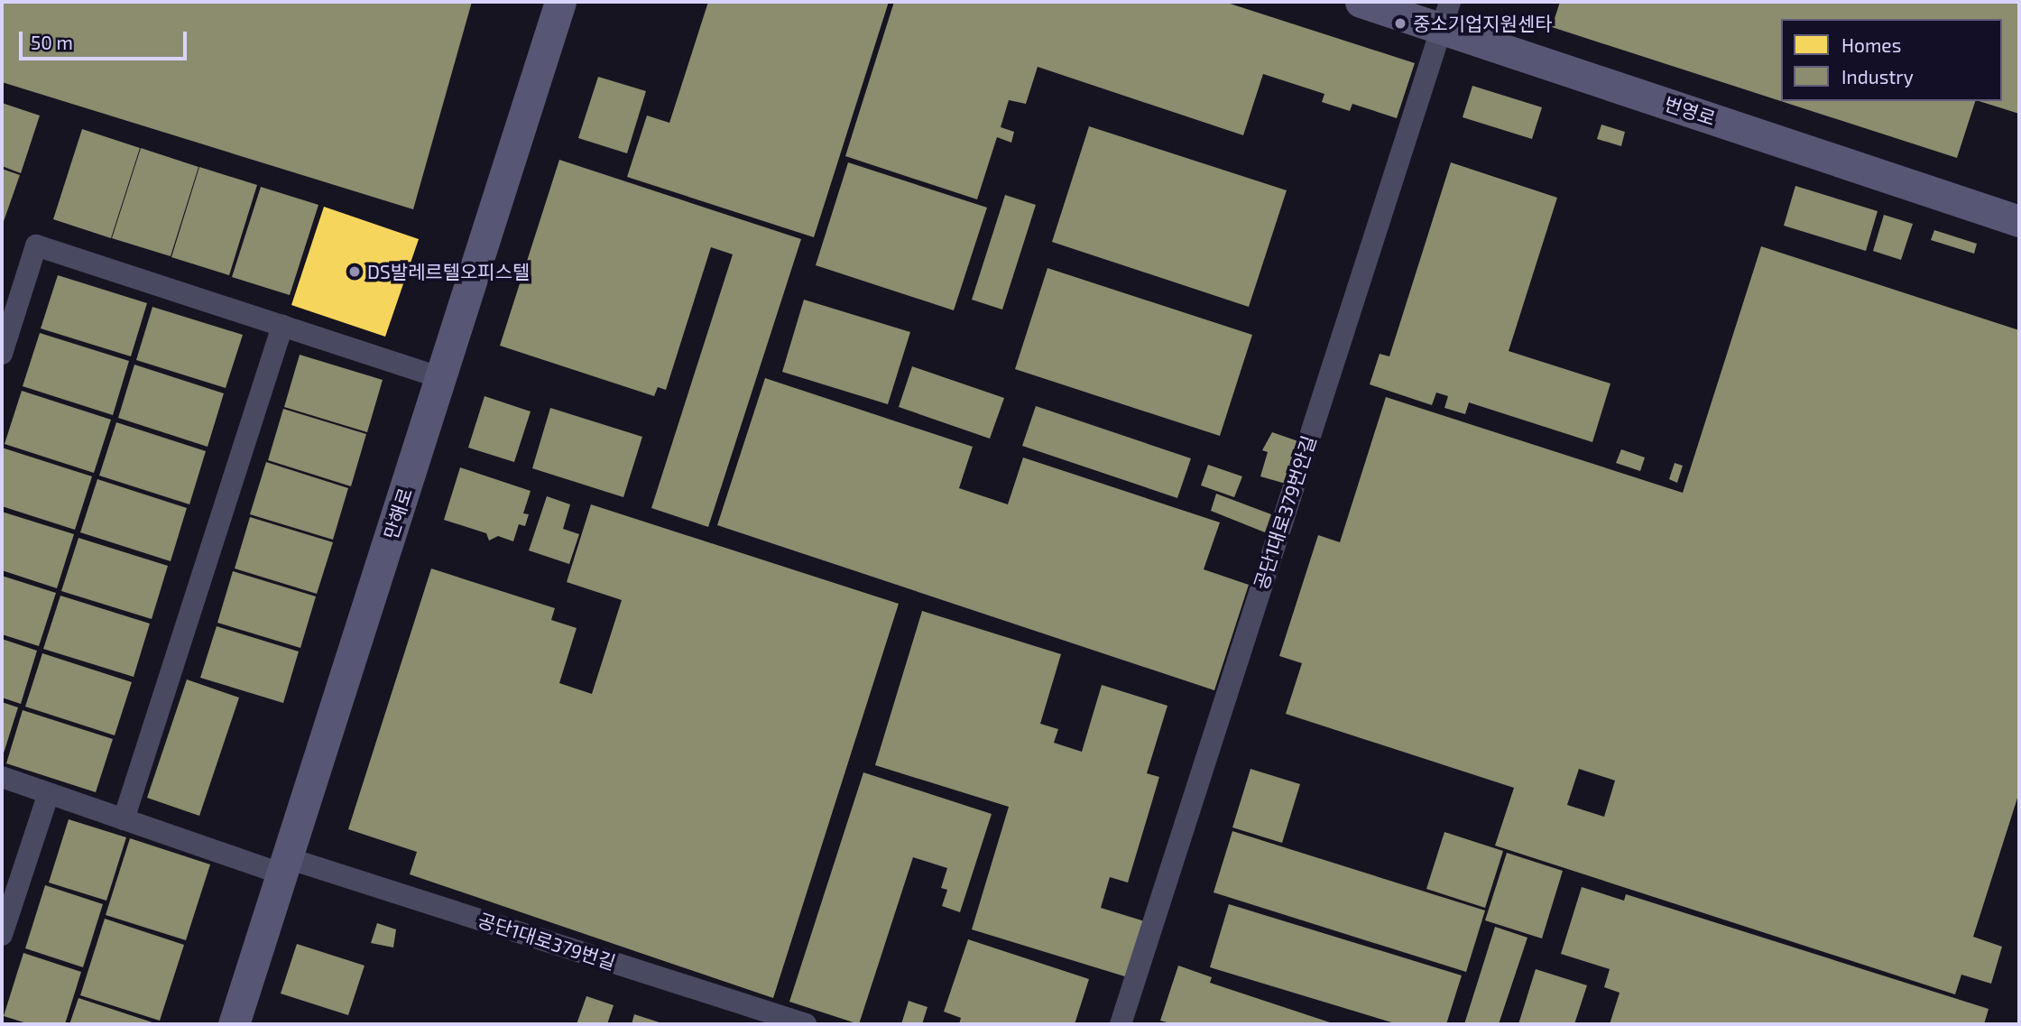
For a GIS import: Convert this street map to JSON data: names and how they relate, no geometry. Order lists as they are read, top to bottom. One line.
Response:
{"streets":{"street":["번영로","공단1대로379번안길","만해로","공단1대로379번길"]},"crossings":[["번영로","공단1대로379번안길"],["만해로","공단1대로379번길"]],"places":["중소기업지원센타","DS발레르텔오피스텔"],"legend":["Homes","Industry"],"scale_bar":"50 m"}
